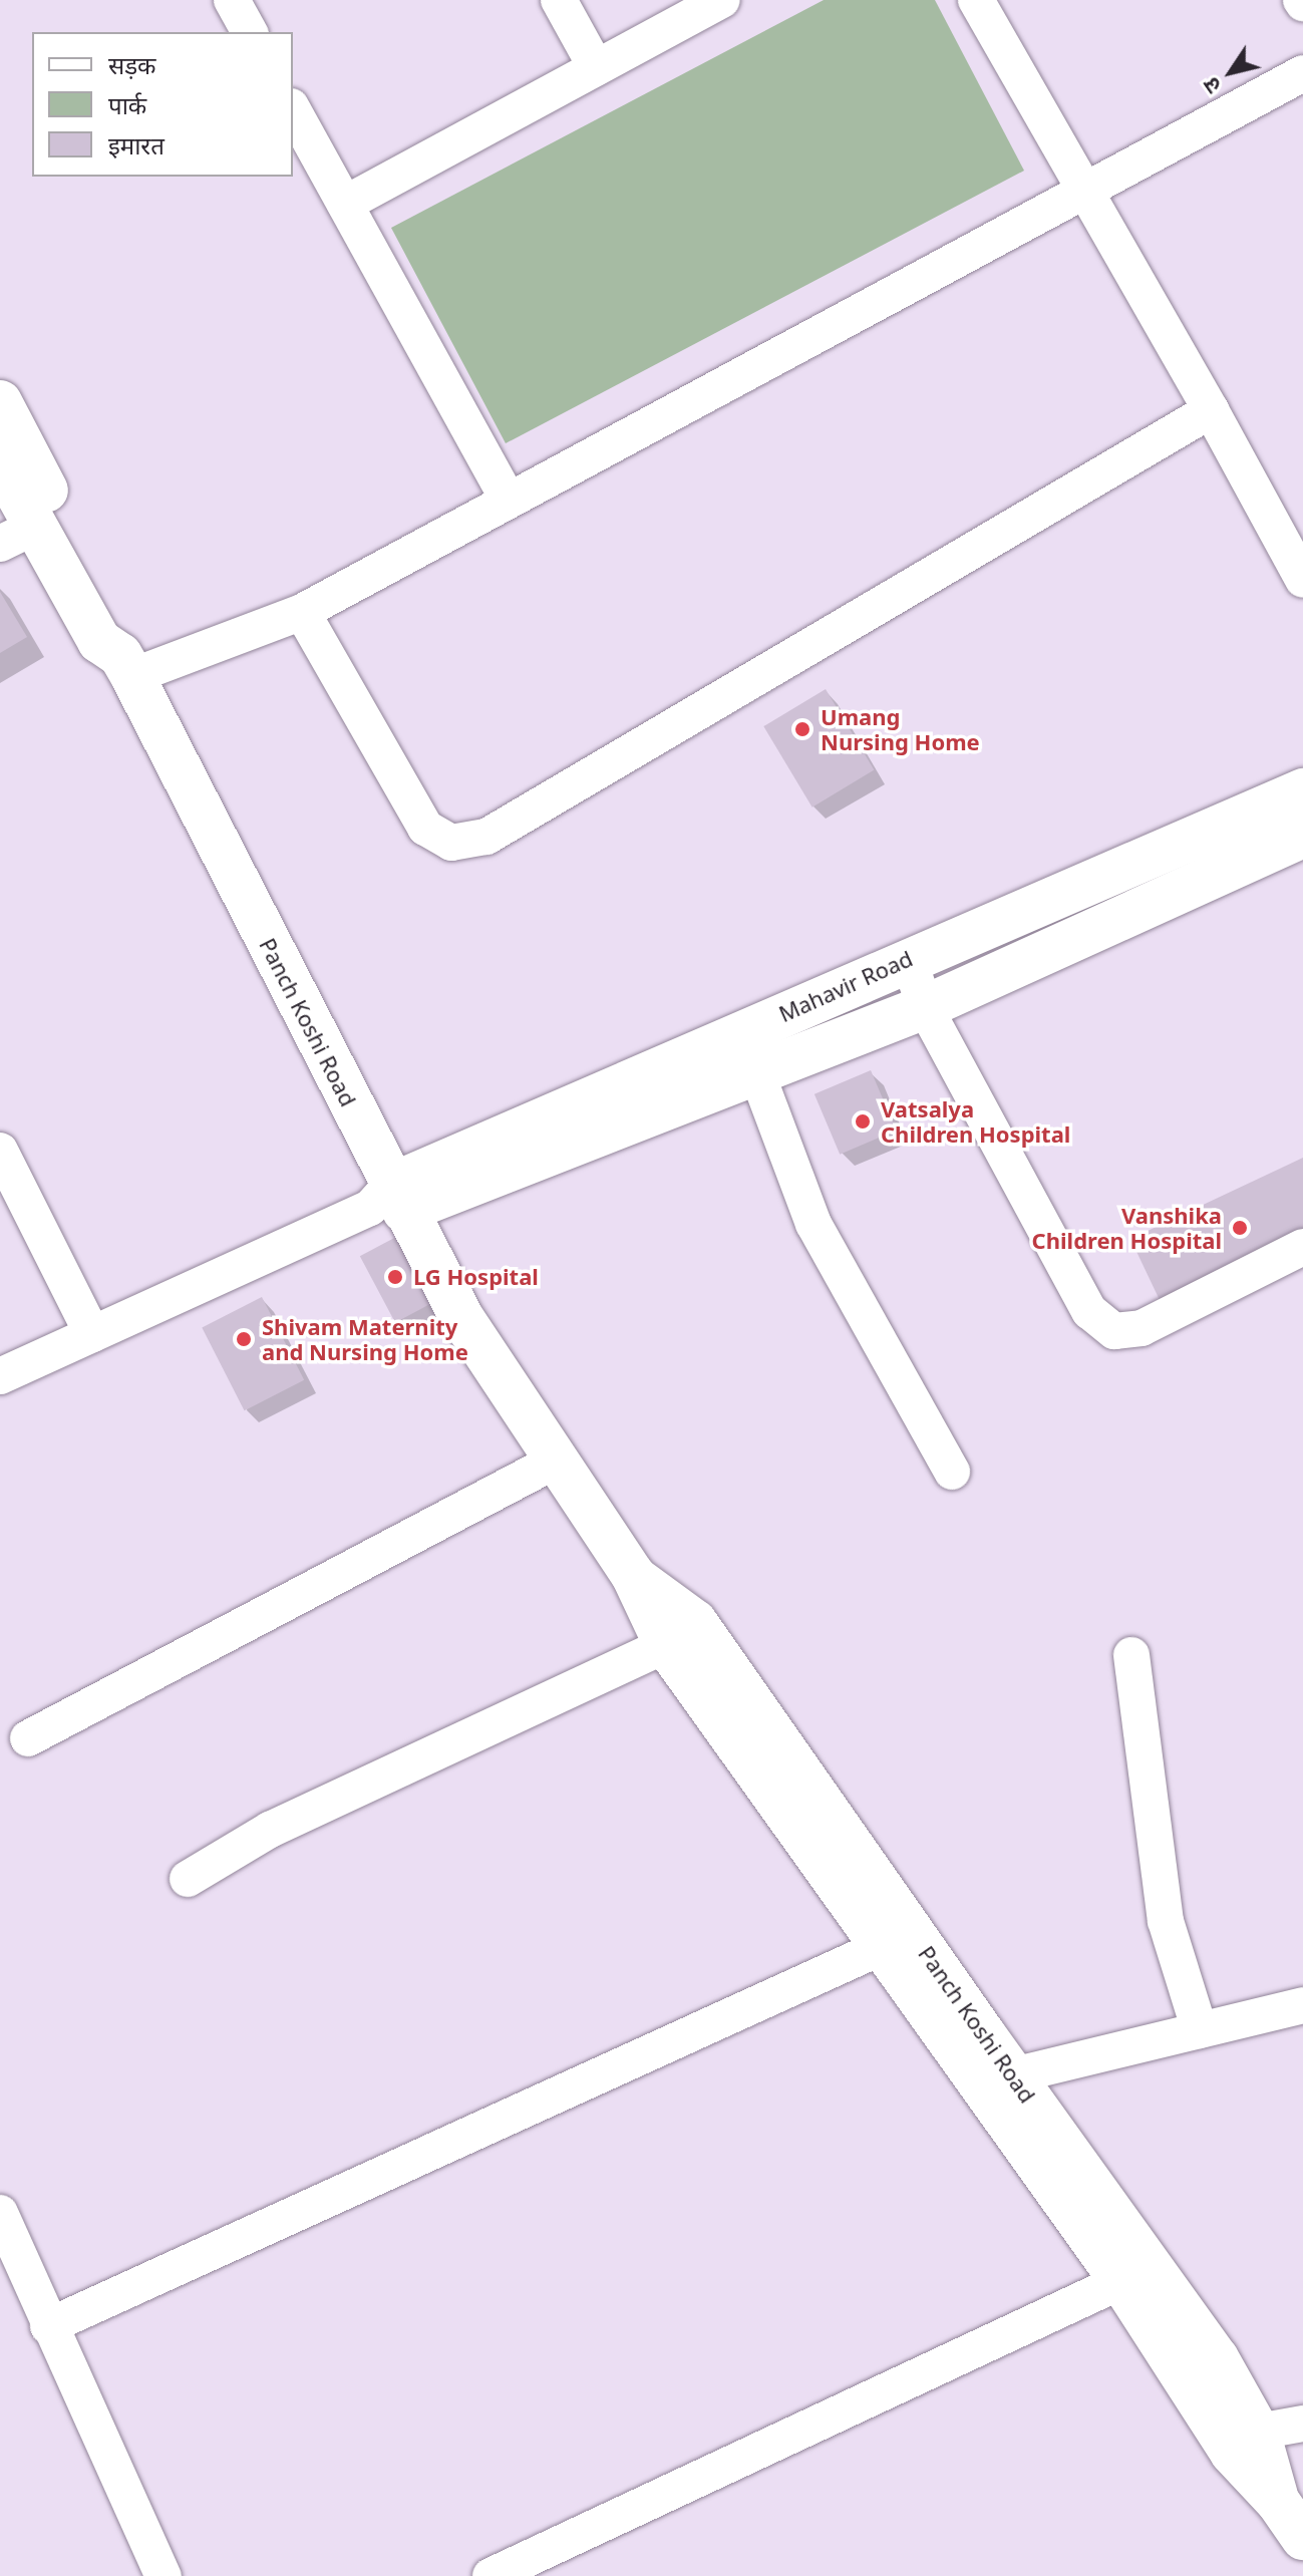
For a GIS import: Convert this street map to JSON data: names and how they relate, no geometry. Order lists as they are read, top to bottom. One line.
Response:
{"streets":{"street":["Mahavir Road","Panch Koshi Road"]},"crossings":[["Mahavir Road","Panch Koshi Road"]],"places":["Umang Nursing Home","Vatsalya Children Hospital","Vanshika Children Hospital","LG Hospital","Shivam Maternity and Nursing Home"],"legend":["सड़क","पार्क","इमारत"],"north":"bottom left"}
